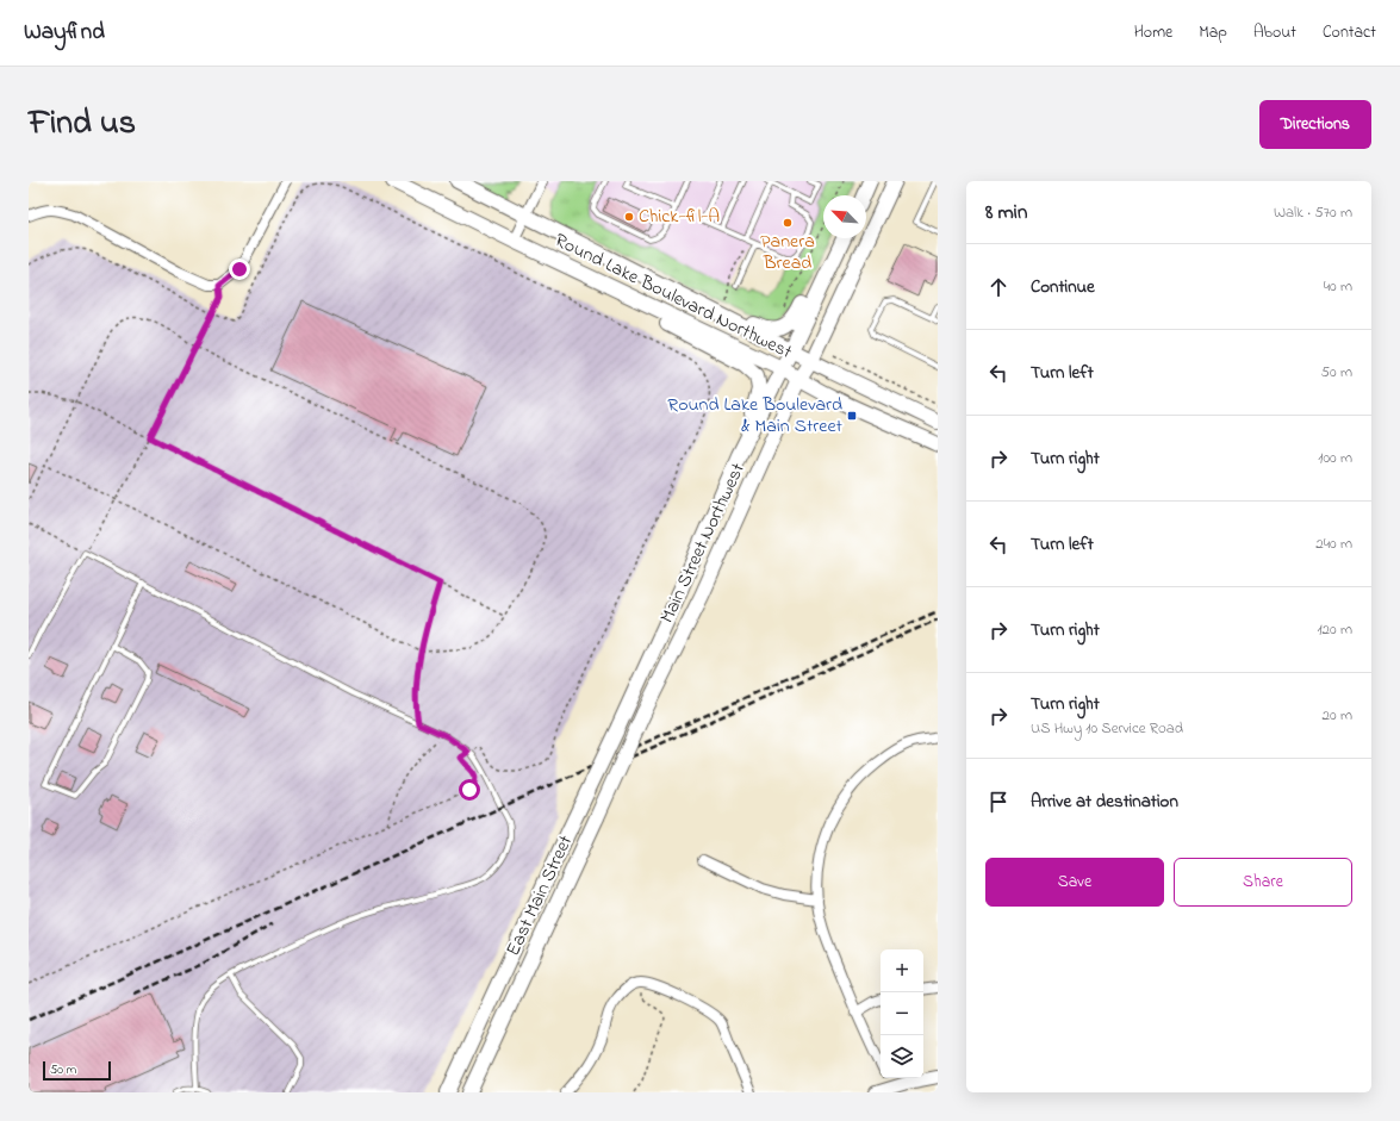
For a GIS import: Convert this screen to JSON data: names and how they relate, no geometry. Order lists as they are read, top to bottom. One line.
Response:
{"streets":{"main road":["Round Lake Boulevard Northwest","Main Street Northwest","East Main Street"]},"crossings":[["Round Lake Boulevard Northwest","Main Street Northwest"],["Main Street Northwest","East Main Street"]],"places":{"other":["Chick-fil-A","Panera Bread"],"transit":["Round Lake Boulevard & Main Street"]},"scale_bar":"50 m","north":"top left","page":{"header":"Wayfind","nav":["Home","Map","About","Contact"],"title":"Find us","buttons":["Directions",["Save","Share"]],"heading":["8 min","Walk · 570 m"],"list":[["Continue","40 m"],["Turn left","50 m"],["Turn right","100 m"],["Turn left","240 m"],["Turn right","120 m"],["Turn right","US Hwy 10 Service Road","20 m"],"Arrive at destination"],"map_buttons":["+","−"],"scale":"50 m"}}
